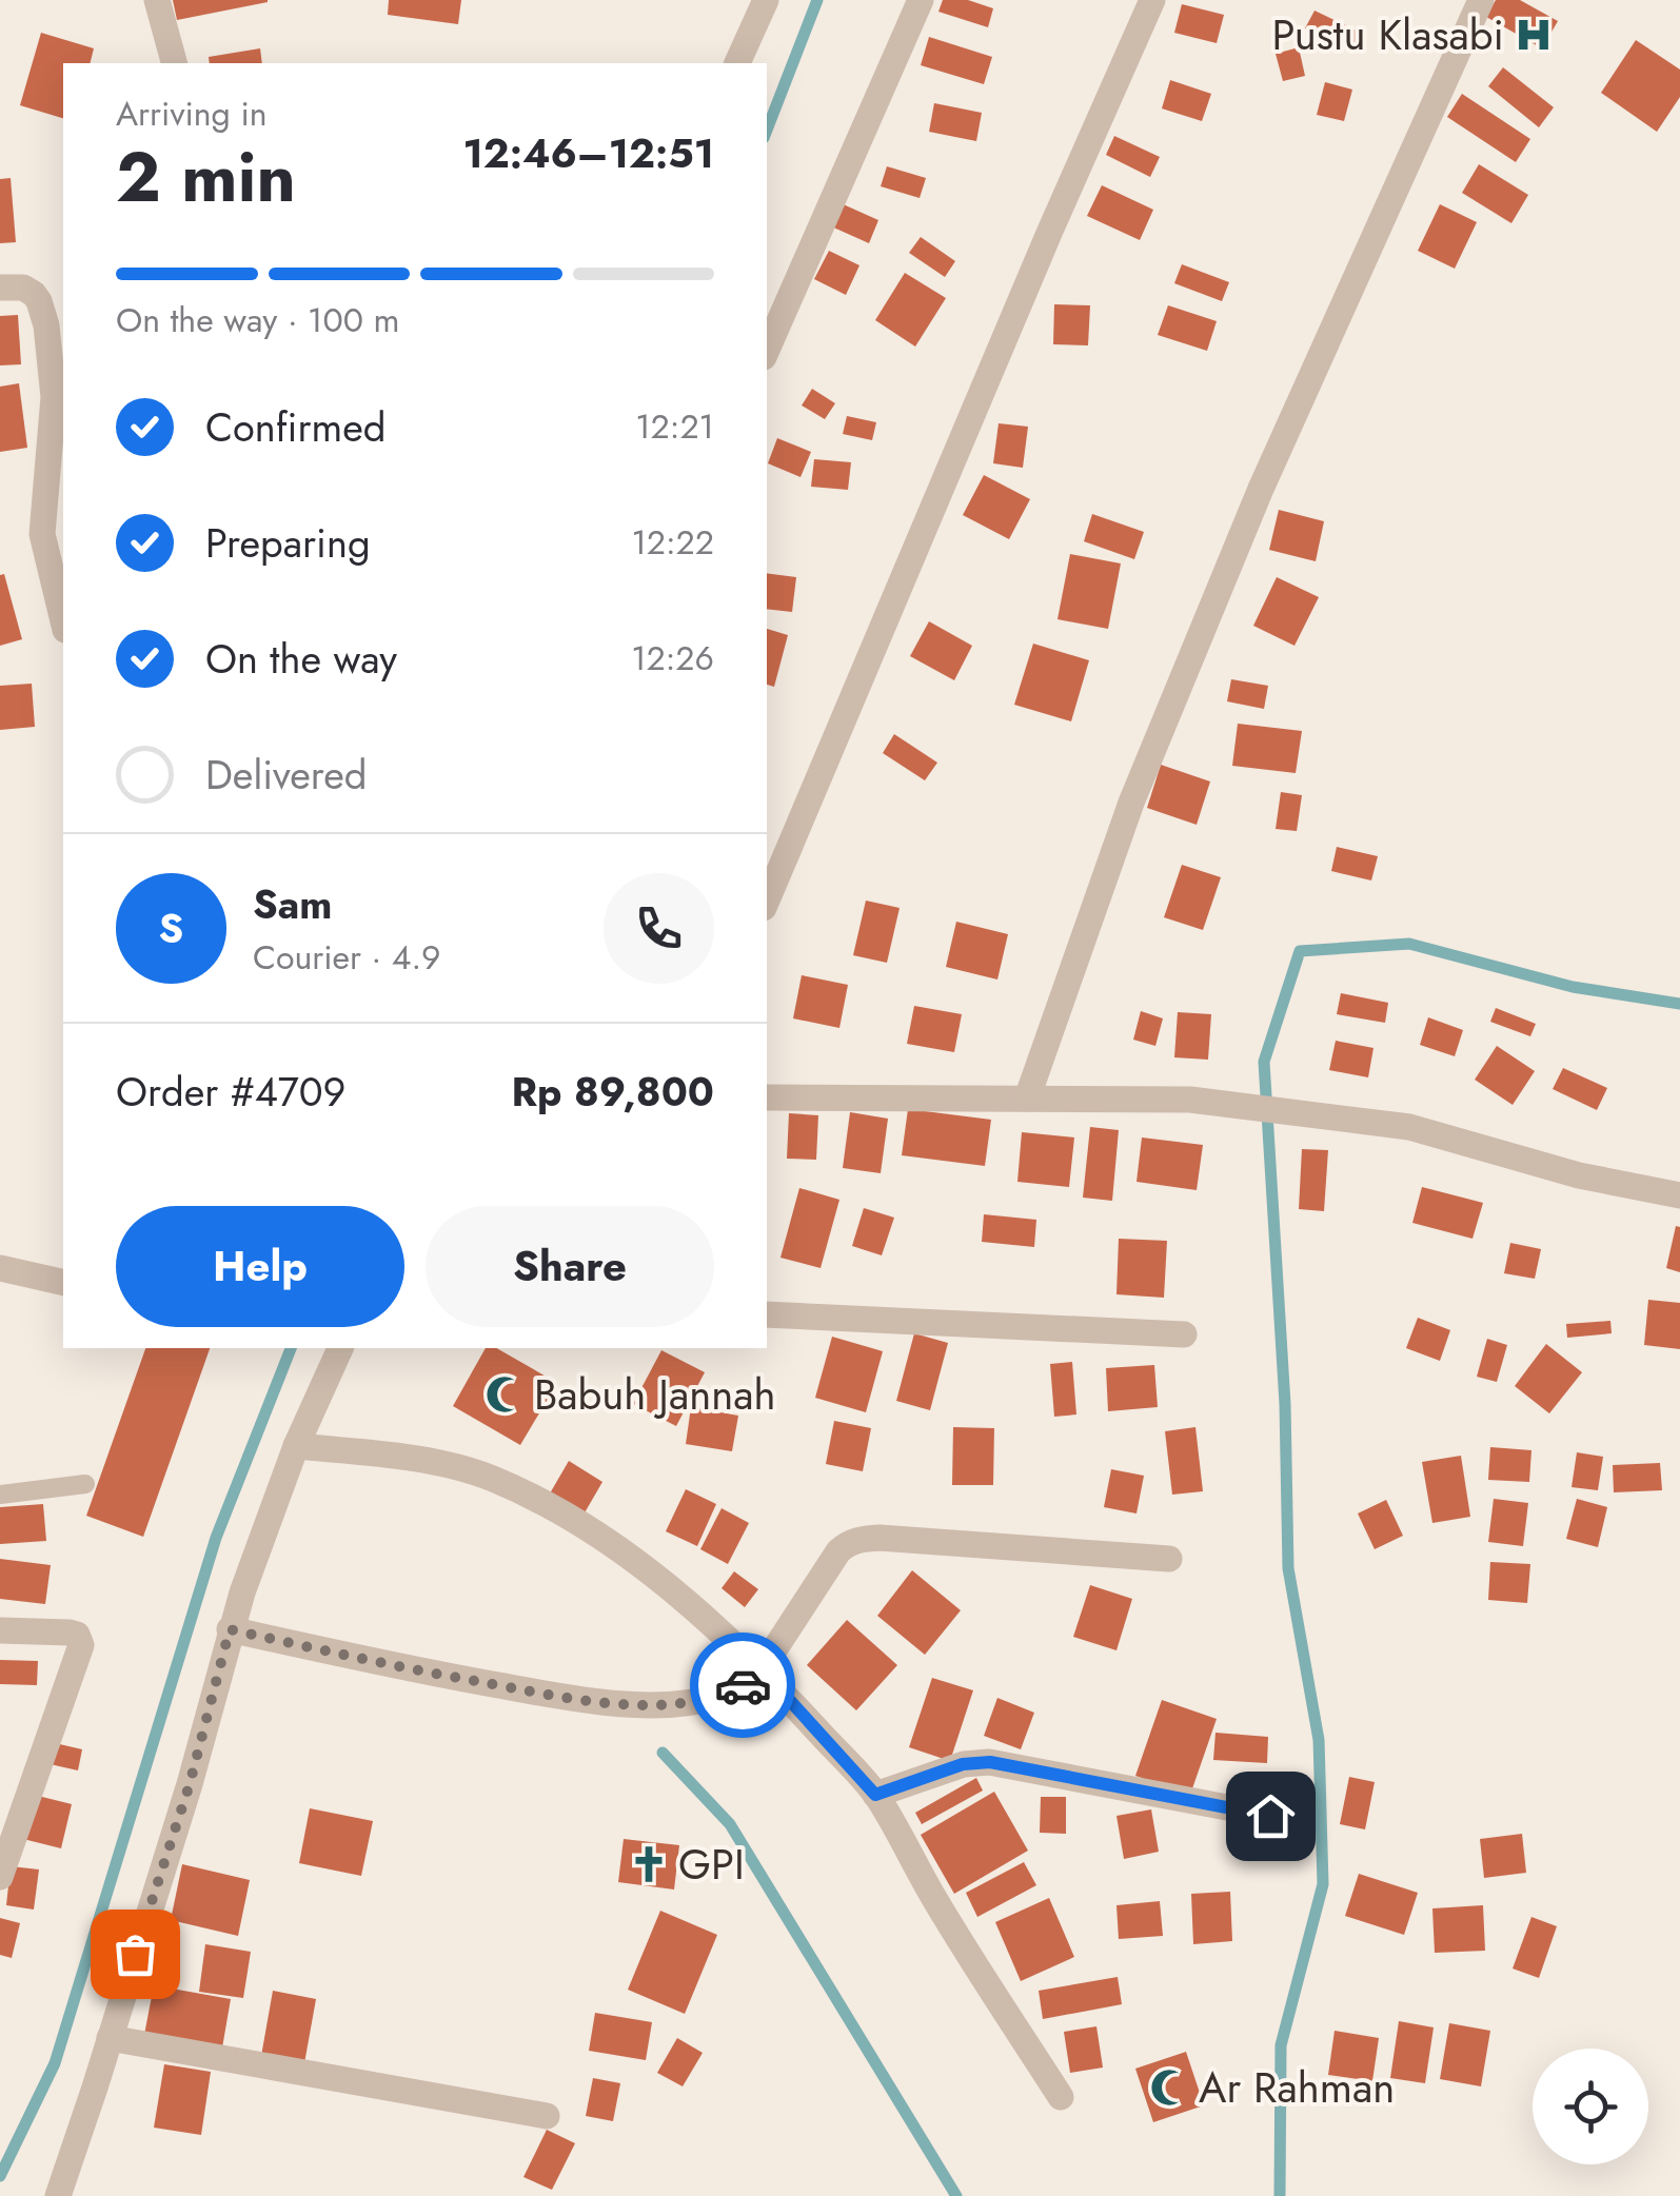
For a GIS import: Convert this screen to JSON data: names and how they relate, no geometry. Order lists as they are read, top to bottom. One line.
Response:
{"places":{"hospital":["Pustu Klasabi"],"mosque":["Babuh Jannah","Ar Rahman"],"church":["GPI"]},"page":{"heading":["2 min","Arriving in","12:46–12:51"],"panel":["Sam","Courier · 4.9","Order #4709","Rp 89,800"],"bar":"On the way · 100 m","list":[["Confirmed","12:21"],["Preparing","12:22"],["On the way","12:26"],"Delivered"],"round":"S","buttons":["Help","Share"]}}
